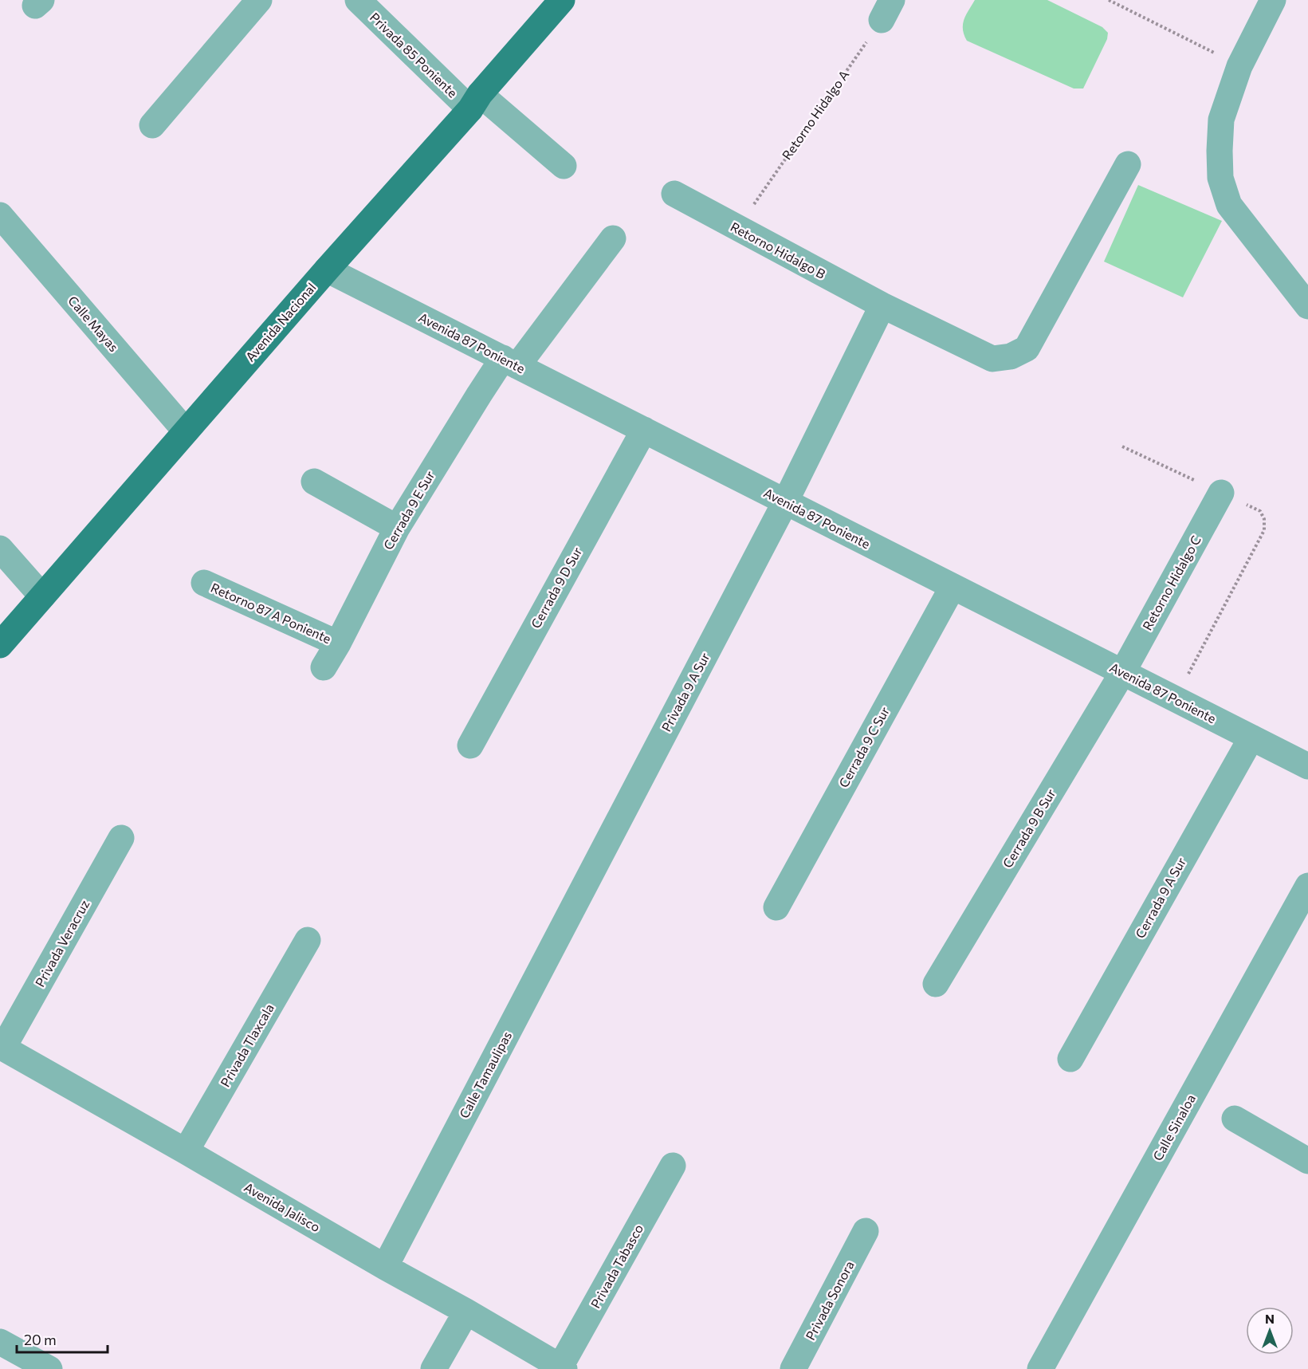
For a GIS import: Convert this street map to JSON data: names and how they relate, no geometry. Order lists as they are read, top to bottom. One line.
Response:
{"streets":{"main road":["Avenida Nacional"],"street":["Privada 85 Poniente","Retorno Hidalgo B","Calle Mayas","Avenida 87 Poniente","Cerrada 9 E Sur","Retorno Hidalgo C","Cerrada 9 D Sur","Retorno 87 A Poniente","Privada 9 A Sur","Cerrada 9 C Sur","Cerrada 9 B Sur","Cerrada 9 A Sur","Privada Veracruz","Privada Tlaxcala","Calle Tamaulipas","Calle Sinaloa","Avenida Jalisco","Privada Tabasco","Privada Sonora"],"path":["Retorno Hidalgo A"]},"crossings":[["Privada 85 Poniente","Avenida Nacional"],["Retorno Hidalgo A","Retorno Hidalgo B"],["Avenida Nacional","Calle Mayas"],["Avenida Nacional","Avenida 87 Poniente"],["Avenida 87 Poniente","Cerrada 9 E Sur"],["Avenida 87 Poniente","Retorno Hidalgo C"],["Avenida 87 Poniente","Cerrada 9 D Sur"],["Avenida 87 Poniente","Privada 9 A Sur"],["Avenida 87 Poniente","Cerrada 9 C Sur"],["Avenida 87 Poniente","Cerrada 9 B Sur"],["Avenida 87 Poniente","Cerrada 9 A Sur"],["Cerrada 9 E Sur","Retorno 87 A Poniente"],["Retorno Hidalgo C","Cerrada 9 B Sur"],["Privada 9 A Sur","Calle Tamaulipas"],["Privada Veracruz","Avenida Jalisco"],["Privada Tlaxcala","Avenida Jalisco"],["Calle Tamaulipas","Avenida Jalisco"],["Avenida Jalisco","Privada Tabasco"]],"scale_bar":"20 m","north":"top"}
